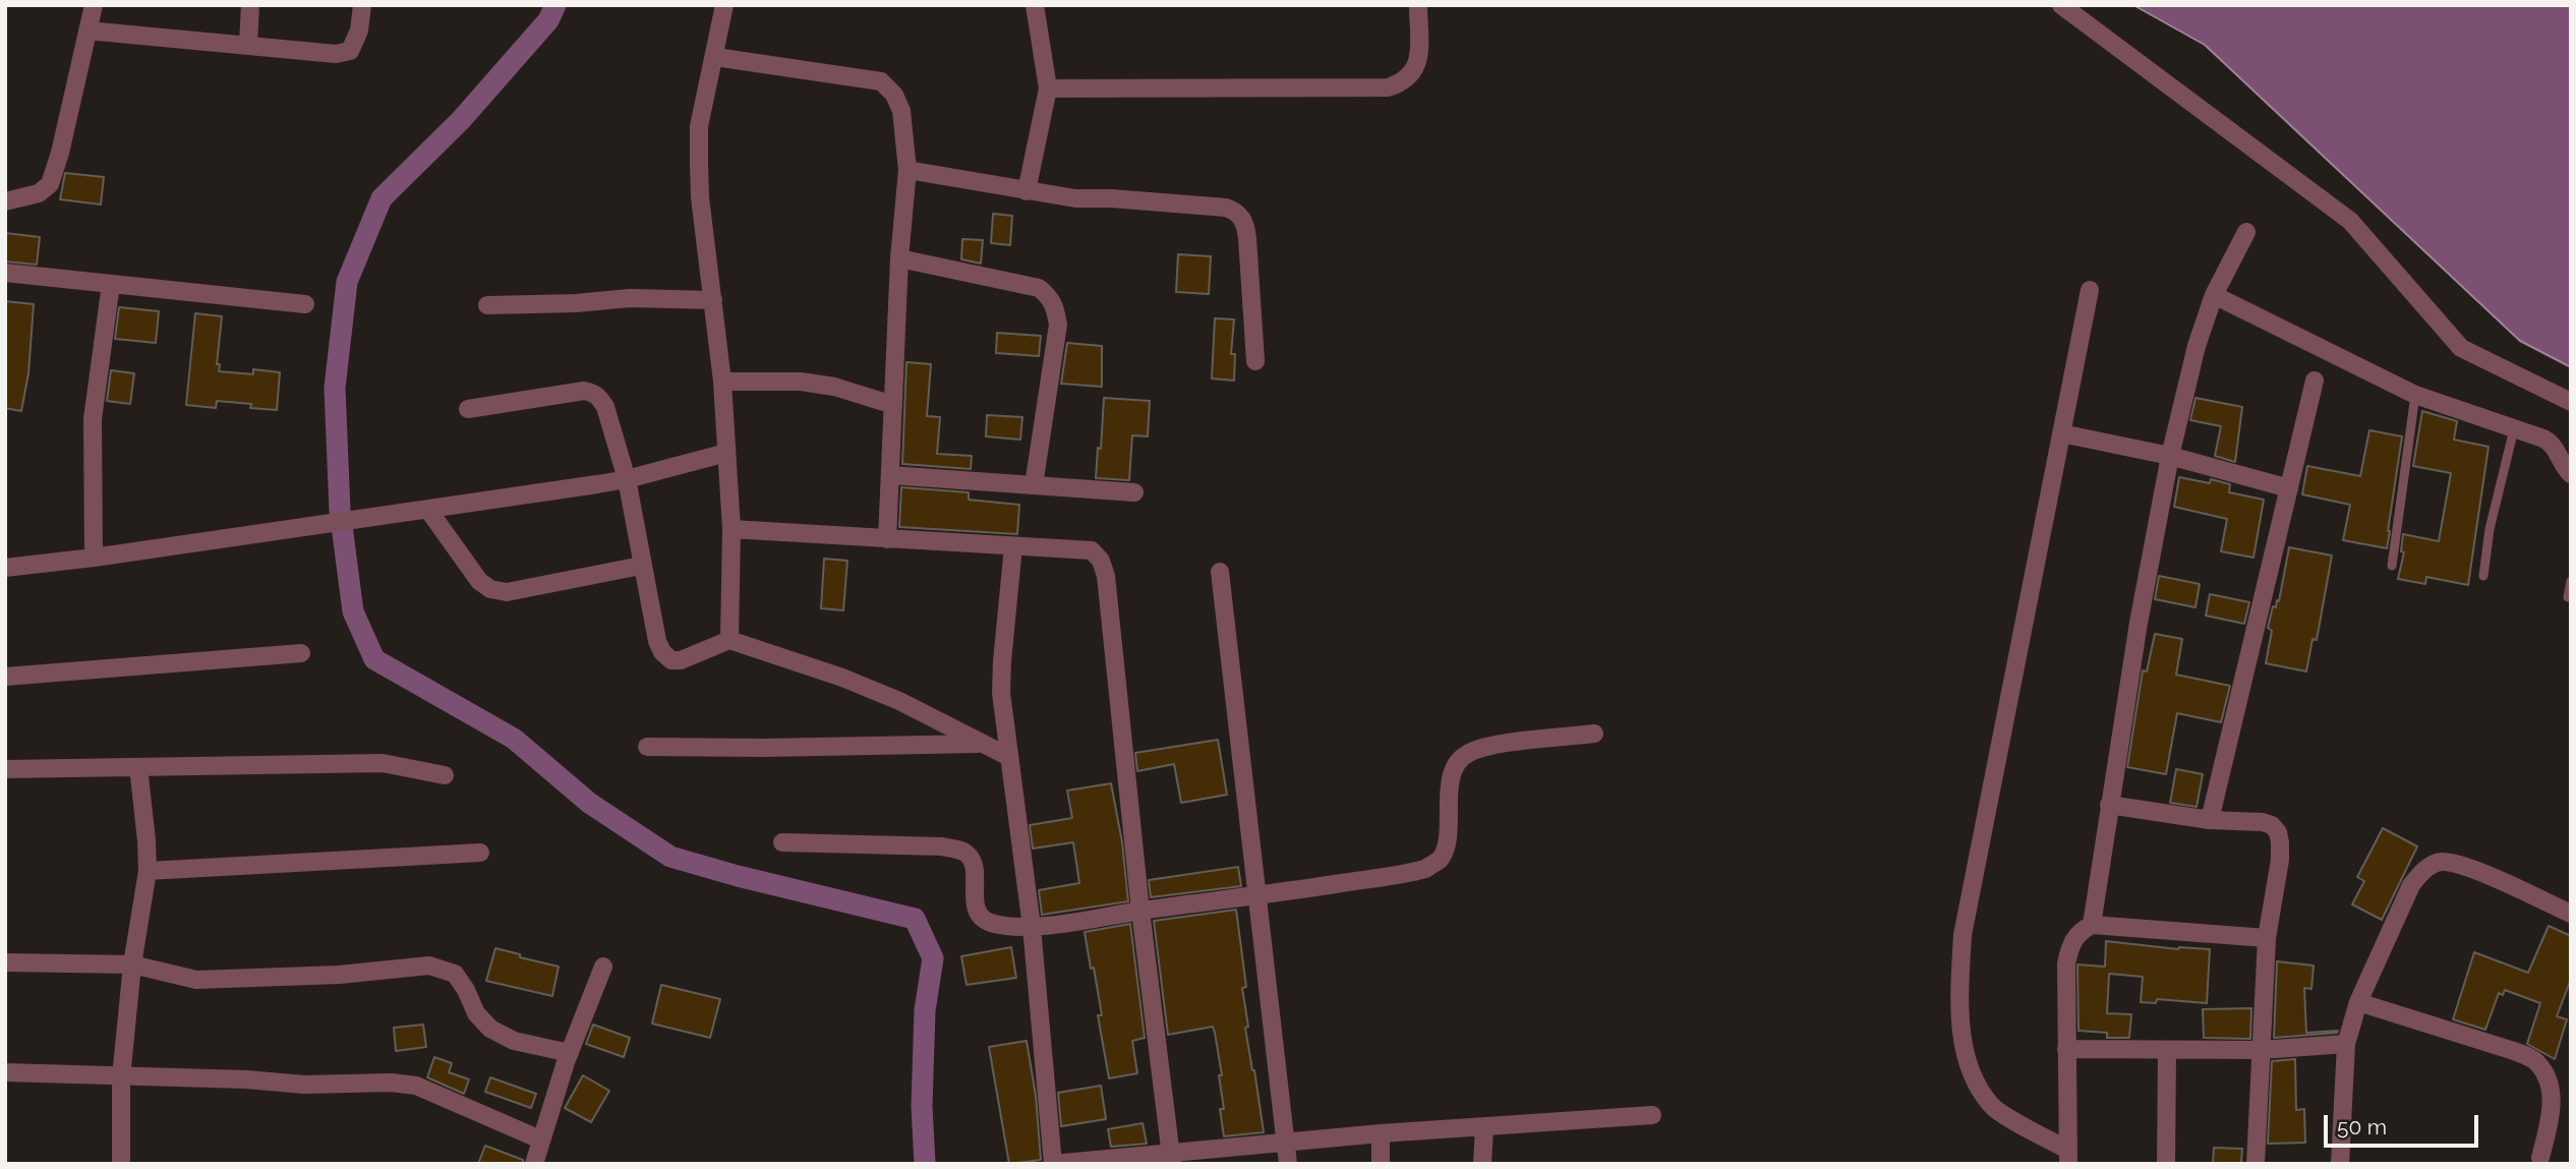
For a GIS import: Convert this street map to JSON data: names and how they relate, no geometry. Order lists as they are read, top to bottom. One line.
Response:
{"scale_bar":"50 m"}
